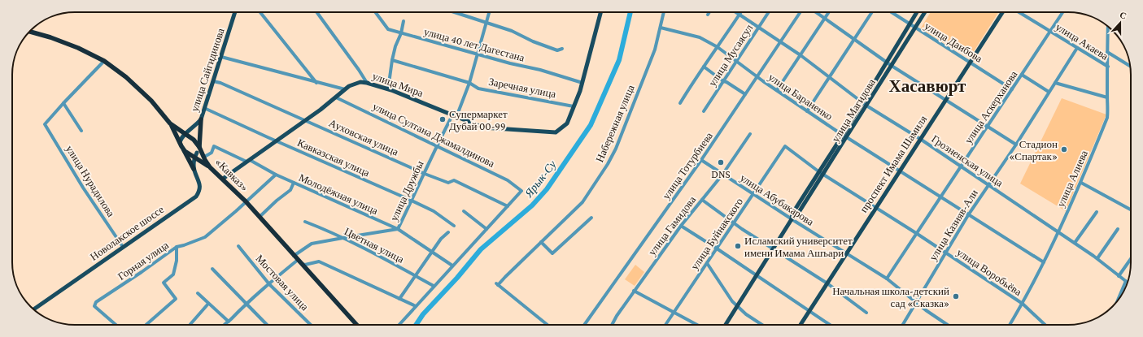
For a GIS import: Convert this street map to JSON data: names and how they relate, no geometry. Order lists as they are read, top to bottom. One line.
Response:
{"streets":{"highway":["«Кавказ»"],"main road":["улица Сайгидинова","улица Мира","улица Магидова","проспект Имама Шамиля","Новолакское шоссе"],"street":["улица Акаева","улица Даибова","улица 40 лет Дагестана","улица Мусаясул","Заречная улица","улица Бараненко","улица Аскерханова","Набережная улица","улица Султана Джамалдинова","Ауховская улица","Кавказская улица","Грозненская улица","улица Тотурбиева","улица Алиева","улица Нурадилова","улица Дружбы","Молодёжная улица","улица Абубакарова","улица Казияв-Али","улица Гамидова","улица Буйнакского","Цветная улица","Горная улица","улица Воробьёва","Мостовая улица"]},"crossings":[["улица Акаева","улица Аскерханова"],["улица Акаева","улица Алиева"],["улица Акаева","улица Казияв-Али"],["улица Даибова","улица Аскерханова"],["улица Даибова","улица Магидова"],["улица Даибова","проспект Имама Шамиля"],["улица 40 лет Дагестана","улица Дружбы"],["улица Мусаясул","улица Бараненко"],["улица Мусаясул","Грозненская улица"],["улица Сайгидинова","Ауховская улица"],["улица Сайгидинова","Кавказская улица"],["улица Мира","Заречная улица"],["улица Мира","улица Султана Джамалдинова"],["улица Мира","Ауховская улица"],["улица Мира","Кавказская улица"],["улица Мира","«Кавказ»"],["улица Мира","улица Дружбы"],["улица Мира","Молодёжная улица"],["Заречная улица","улица Дружбы"],["улица Бараненко","улица Аскерханова"],["улица Бараненко","улица Магидова"],["улица Бараненко","Набережная улица"],["улица Бараненко","проспект Имама Шамиля"],["улица Бараненко","улица Тотурбиева"],["улица Бараненко","улица Алиева"],["улица Бараненко","улица Казияв-Али"],["улица Аскерханова","Грозненская улица"],["улица Аскерханова","улица Абубакарова"],["улица Аскерханова","улица Воробьёва"],["улица Магидова","Грозненская улица"],["улица Магидова","улица Абубакарова"],["улица Магидова","улица Воробьёва"],["улица Султана Джамалдинова","Ауховская улица"],["улица Султана Джамалдинова","улица Дружбы"],["Ауховская улица","улица Дружбы"],["Кавказская улица","улица Дружбы"],["Грозненская улица","проспект Имама Шамиля"],["Грозненская улица","улица Тотурбиева"],["Грозненская улица","улица Алиева"],["Грозненская улица","улица Казияв-Али"],["проспект Имама Шамиля","улица Абубакарова"],["проспект Имама Шамиля","улица Воробьёва"],["улица Тотурбиева","улица Абубакарова"],["«Кавказ»","улица Дружбы"],["«Кавказ»","Новолакское шоссе"],["«Кавказ»","Горная улица"],["улица Алиева","улица Воробьёва"],["улица Нурадилова","Новолакское шоссе"],["улица Дружбы","Молодёжная улица"],["улица Дружбы","Цветная улица"],["улица Дружбы","Мостовая улица"],["Молодёжная улица","Горная улица"],["улица Абубакарова","улица Казияв-Али"],["улица Абубакарова","улица Гамидова"],["улица Абубакарова","улица Буйнакского"],["улица Казияв-Али","улица Воробьёва"],["улица Буйнакского","улица Воробьёва"]],"districts":["Хасавюрт"],"water":["Ярык-Су"],"places":["Супермаркет Дубай 00-99","Стадион «Спартак»","DNS","Исламский университет имени Имама Ашъари","Начальная школа-детский сад «Сказка»"],"north":"top"}
